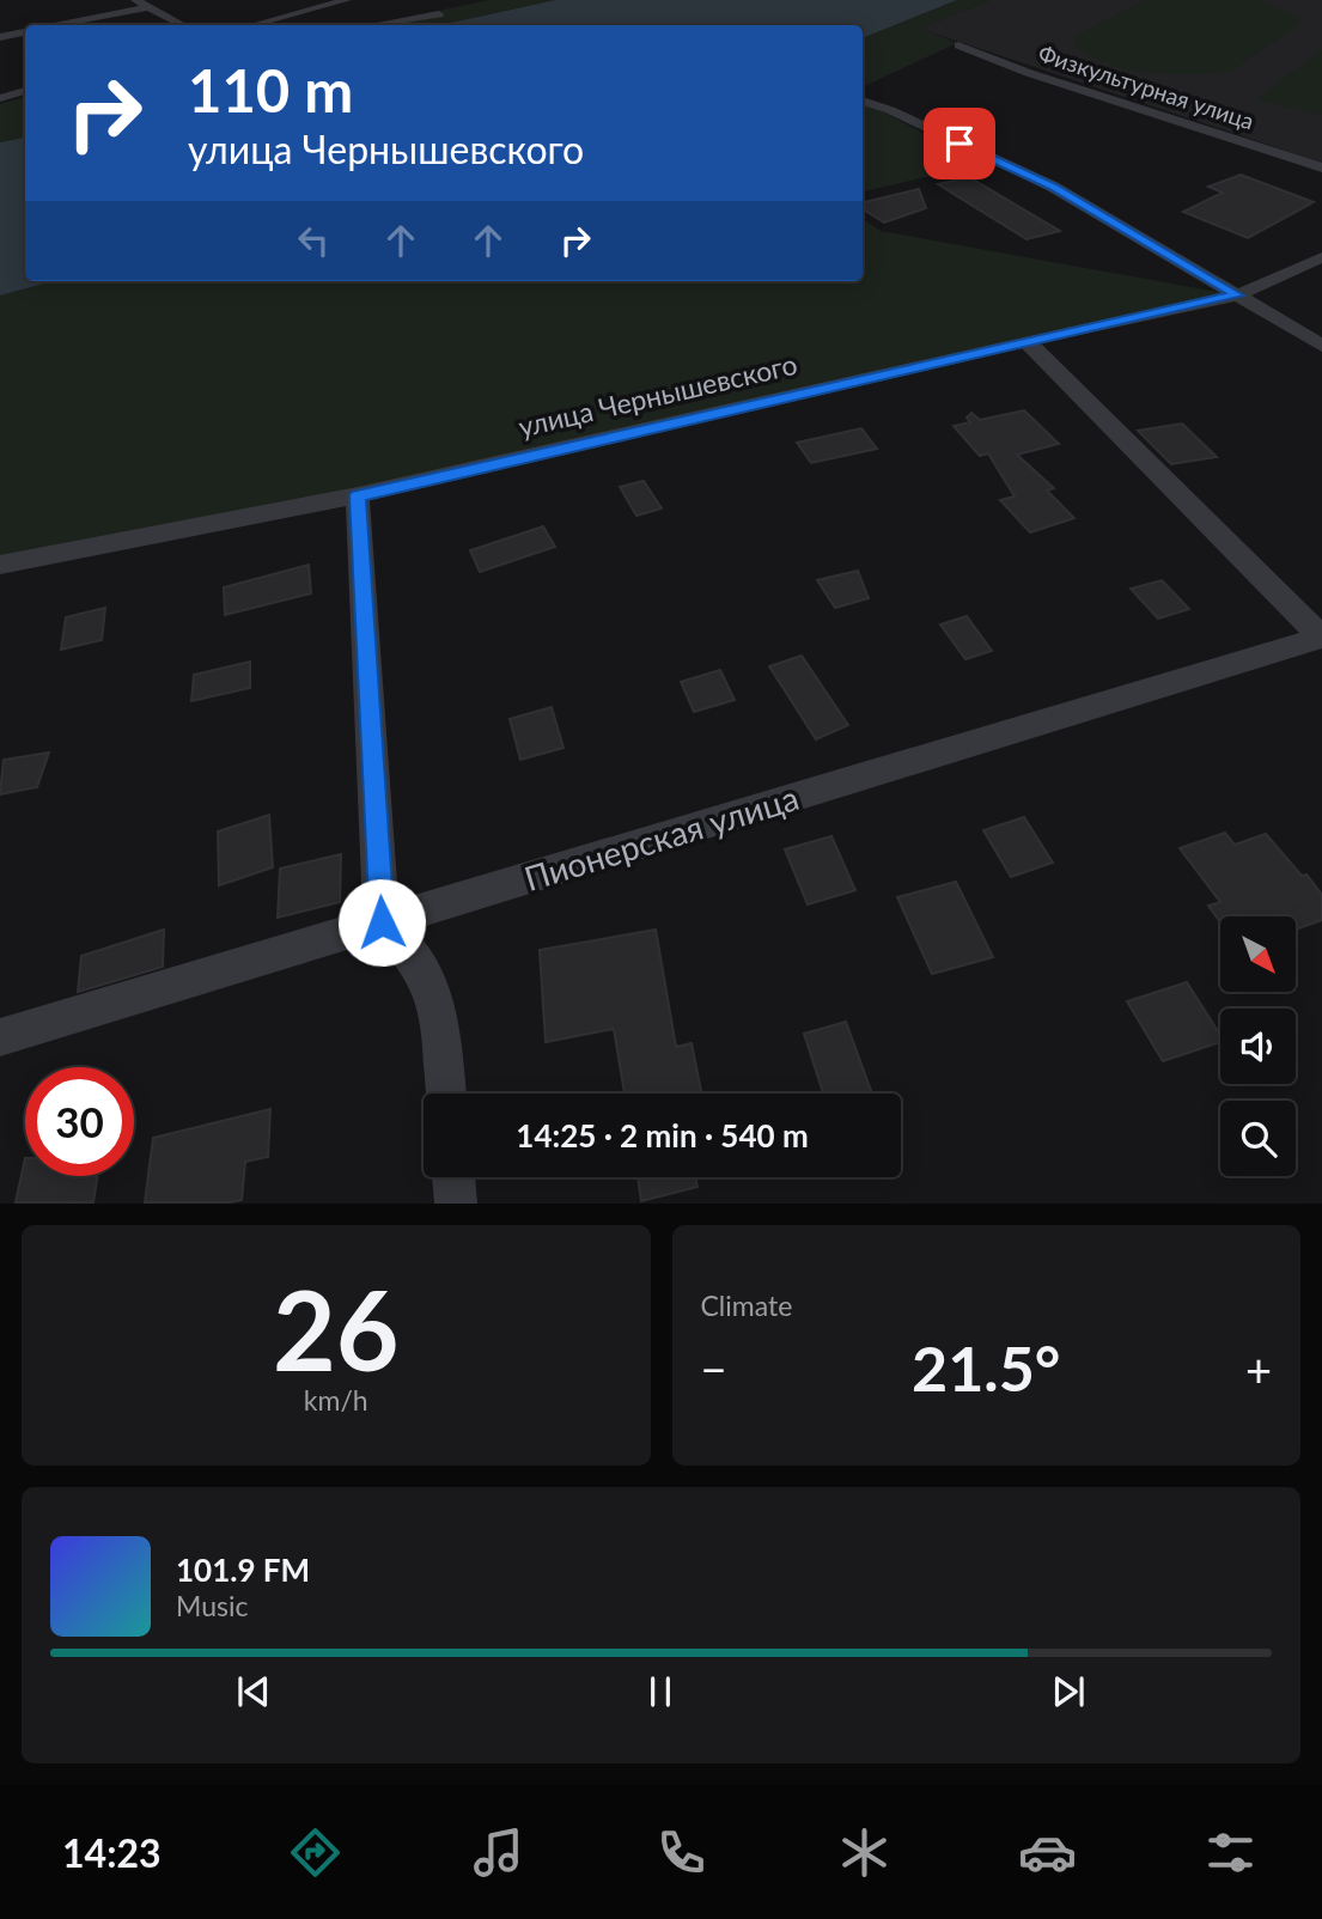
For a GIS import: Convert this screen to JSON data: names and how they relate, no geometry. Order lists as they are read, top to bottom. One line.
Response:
{"streets":{"street":["Физкультурная улица","улица Чернышевского","Пионерская улица"]},"north":"bottom right","page":{"turn":["110 m","улица Чернышевского"],"limit":"30","trip":"14:25 · 2 min · 540 m","tile":[["26","km/h"],"Climate"],"heat":["−","21.5°","+"],"song":["101.9 FM","Music"],"tabs":"14:23"}}
